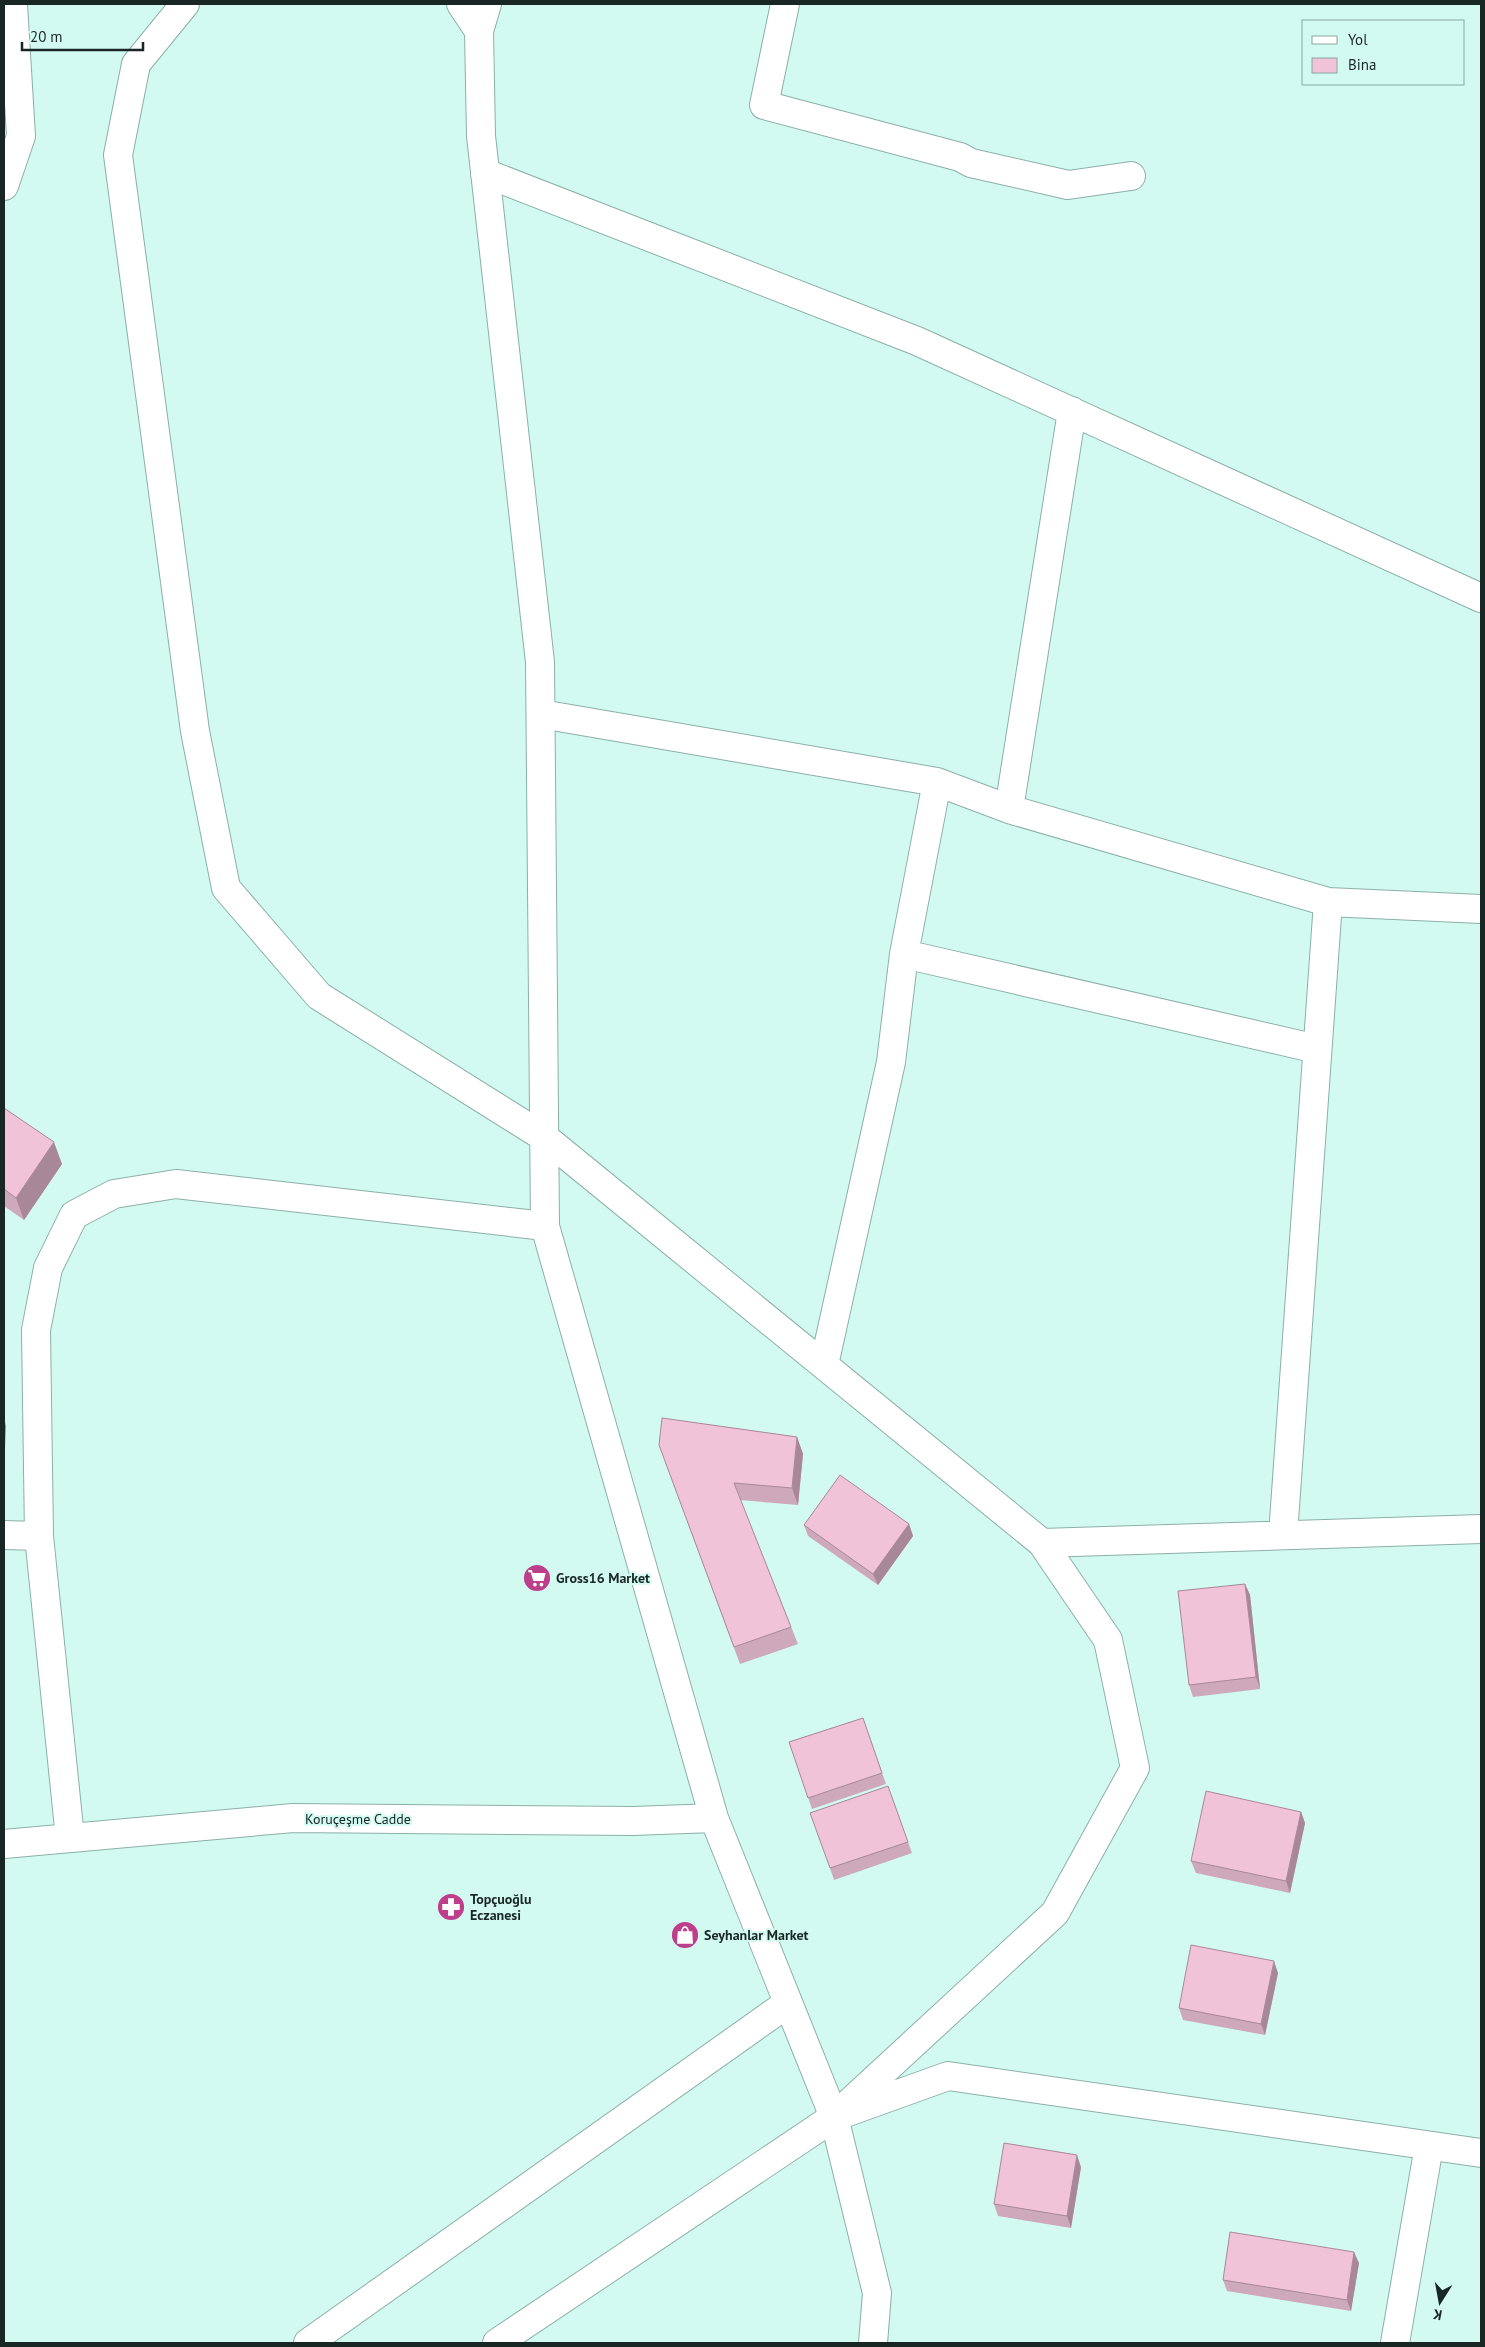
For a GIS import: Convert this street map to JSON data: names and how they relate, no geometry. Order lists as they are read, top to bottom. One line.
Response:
{"streets":{"street":["Koruçeşme Cadde"]},"places":{"supermarket":["Gross16 Market"],"pharmacy":["Topçuoğlu Eczanesi"],"shop":["Seyhanlar Market"]},"legend":["Yol","Bina"],"scale_bar":"20 m","north":"bottom"}
